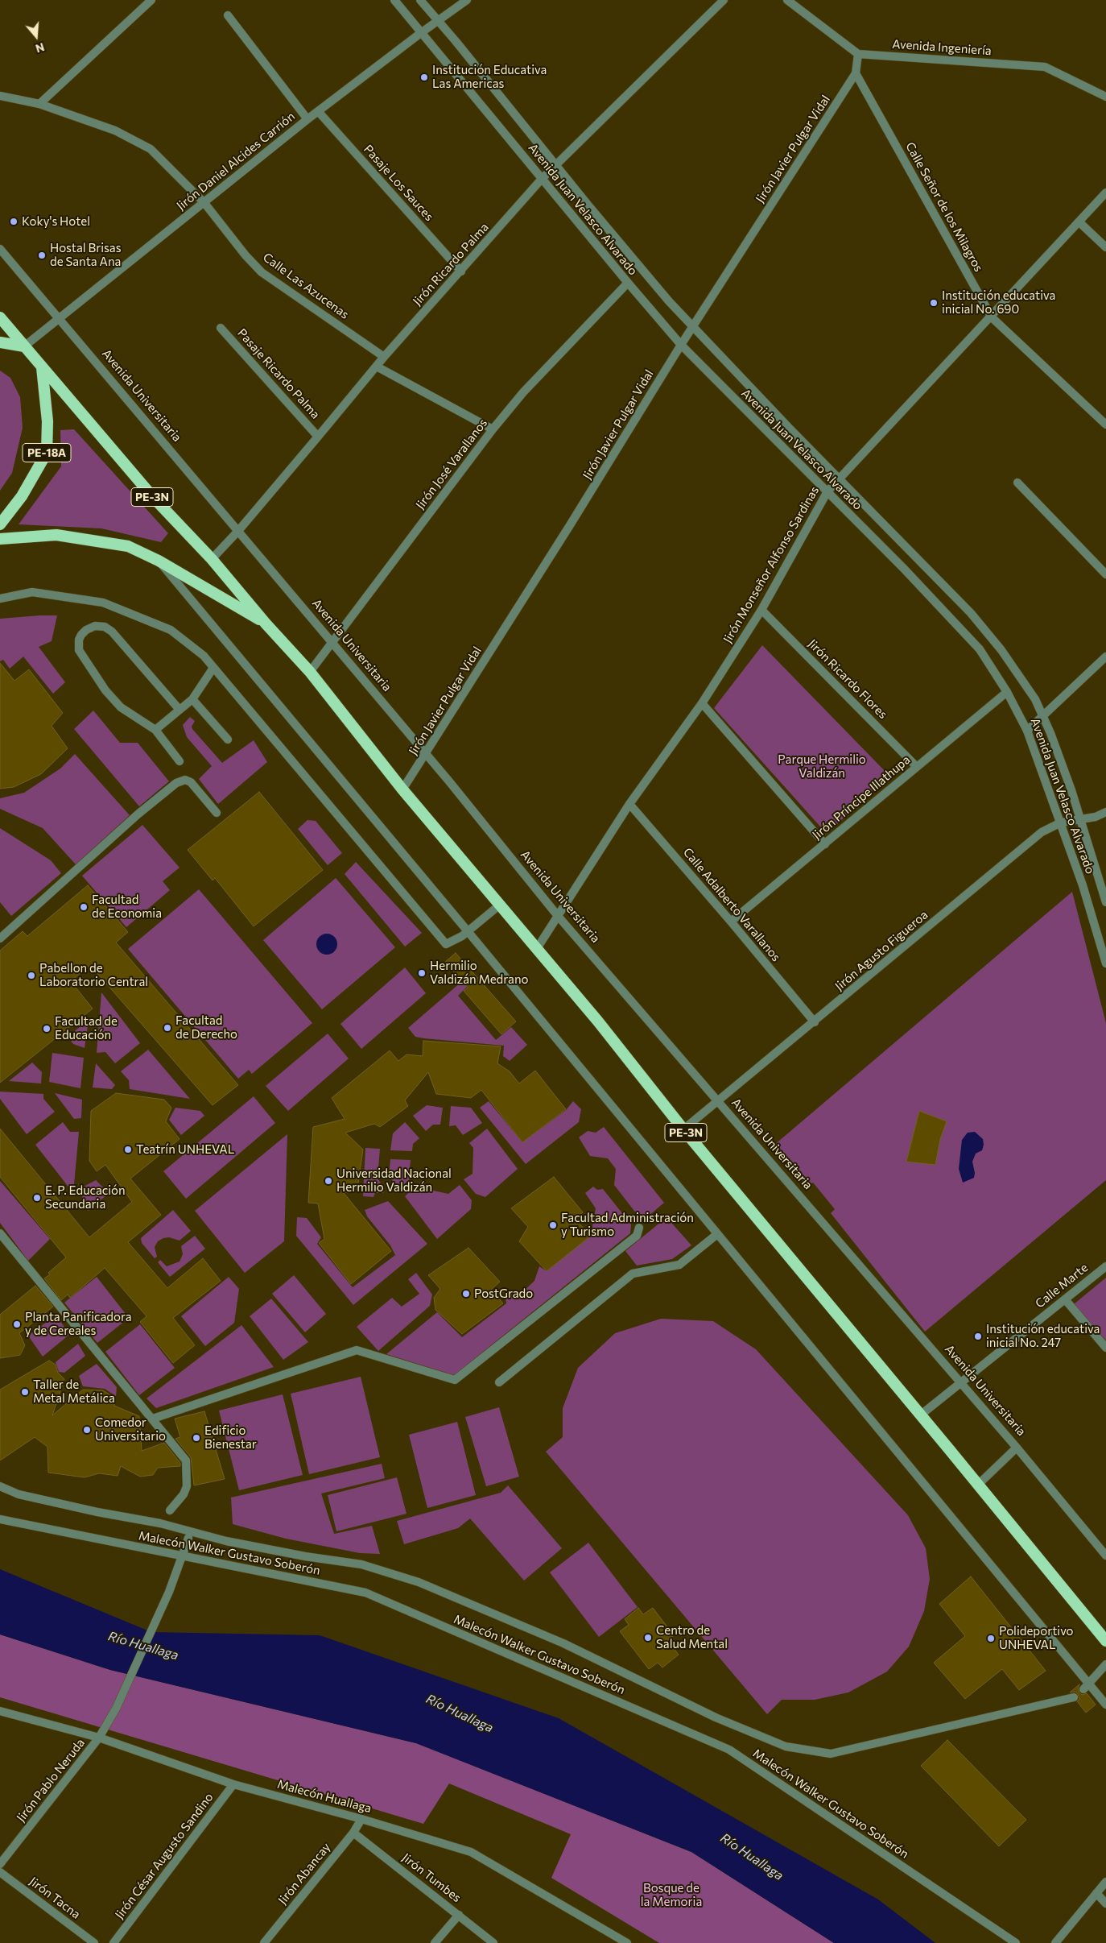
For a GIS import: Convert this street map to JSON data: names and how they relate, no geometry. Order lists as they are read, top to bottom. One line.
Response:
{"streets":{"highway":["PE-18A","PE-3N"],"street":["Avenida Ingeniería","Jirón Javier Pulgar Vidal","Jirón Daniel Alcides Carrión","Pasaje Los Sauces","Calle Señor de los Milagros","Avenida Juan Velasco Alvarado","Jirón Ricardo Palma","Calle Las Azucenas","Pasaje Ricardo Palma","Avenida Universitaria","Jirón José Varallanos","Jirón Monseñor Alfonso Sardinas","Jirón Ricardo Flores","Jirón Príncipe Illathupa","Calle Adalberto Varallanos","Jirón Agusto Figueroa","Calle Marte","Malecón Walker Gustavo Soberón","Jirón Pablo Neruda","Malecón Huallaga","Jirón César Augusto Sandino","Jirón Abancay","Jirón Tumbes","Jirón Tacna"]},"crossings":[["Jirón Javier Pulgar Vidal","Calle Señor de los Milagros"],["Jirón Javier Pulgar Vidal","Avenida Juan Velasco Alvarado"],["Jirón Javier Pulgar Vidal","Avenida Universitaria"],["Jirón Javier Pulgar Vidal","PE-3N"],["Jirón Daniel Alcides Carrión","Pasaje Los Sauces"],["Jirón Daniel Alcides Carrión","Avenida Juan Velasco Alvarado"],["Jirón Daniel Alcides Carrión","Calle Las Azucenas"],["Jirón Daniel Alcides Carrión","Avenida Universitaria"],["Jirón Daniel Alcides Carrión","PE-3N"],["Pasaje Los Sauces","Jirón Ricardo Palma"],["Calle Señor de los Milagros","Jirón Monseñor Alfonso Sardinas"],["Avenida Juan Velasco Alvarado","Jirón Ricardo Palma"],["Avenida Juan Velasco Alvarado","Jirón José Varallanos"],["Avenida Juan Velasco Alvarado","Jirón Monseñor Alfonso Sardinas"],["Avenida Juan Velasco Alvarado","Jirón Príncipe Illathupa"],["Avenida Juan Velasco Alvarado","Jirón Agusto Figueroa"],["Jirón Ricardo Palma","Calle Las Azucenas"],["Jirón Ricardo Palma","Pasaje Ricardo Palma"],["Jirón Ricardo Palma","Avenida Universitaria"],["Jirón Ricardo Palma","PE-3N"],["Avenida Universitaria","Jirón José Varallanos"],["Avenida Universitaria","Jirón Monseñor Alfonso Sardinas"],["Avenida Universitaria","Jirón Agusto Figueroa"],["Avenida Universitaria","Calle Marte"],["PE-18A","PE-3N"],["Jirón José Varallanos","PE-3N"],["PE-3N","Jirón Monseñor Alfonso Sardinas"],["PE-3N","Jirón Agusto Figueroa"],["PE-3N","Calle Marte"],["Jirón Monseñor Alfonso Sardinas","Jirón Ricardo Flores"],["Jirón Monseñor Alfonso Sardinas","Calle Adalberto Varallanos"],["Jirón Ricardo Flores","Jirón Príncipe Illathupa"],["Jirón Príncipe Illathupa","Calle Adalberto Varallanos"],["Calle Adalberto Varallanos","Jirón Agusto Figueroa"],["Malecón Walker Gustavo Soberón","Jirón Pablo Neruda"],["Jirón Pablo Neruda","Malecón Huallaga"],["Malecón Huallaga","Jirón César Augusto Sandino"],["Malecón Huallaga","Jirón Abancay"],["Jirón Abancay","Jirón Tumbes"]],"water":["Río Huallaga"],"parks":["Parque Hermilio Valdizán","Bosque de la Memoria"],"places":["Institución Educativa Las Americas","Koky's Hotel","Hostal Brisas de Santa Ana","Institución educativa inicial No. 690","Facultad de Economia","Hermilio Valdizán Medrano","Pabellon de Laboratorio Central","Facultad de Derecho","Facultad de Educación","Teatrín UNHEVAL","Universidad Nacional Hermilio Valdizán","E. P. Educación Secundaria","Facultad Administración y Turismo","PostGrado","Planta Panificadora y de Cereales","Institución educativa inicial No. 247","Taller de Metal Metálica","Comedor Universitario","Edificio Bienestar","Centro de Salud Mental","Polideportivo UNHEVAL"],"north":"bottom"}
